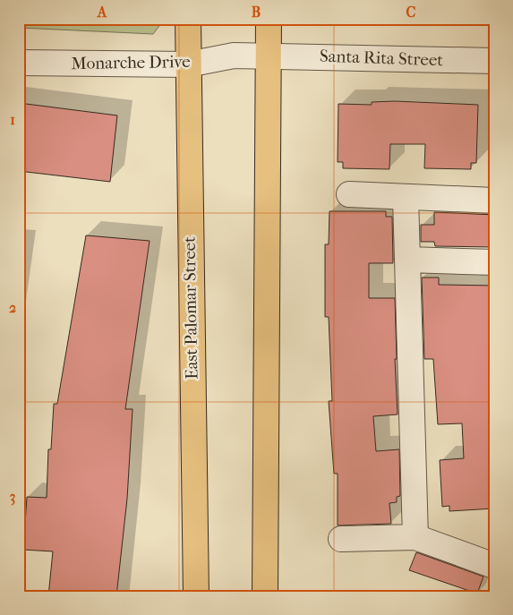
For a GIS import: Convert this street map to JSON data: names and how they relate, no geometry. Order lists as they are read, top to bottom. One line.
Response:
{"streets":{"main road":["East Palomar Street"],"street":["Santa Rita Street","Monarche Drive"]},"crossings":[["Santa Rita Street","Monarche Drive"],["Monarche Drive","East Palomar Street"]],"grid":{"columns":["A","B","C"],"rows":["1","2","3"]}}
